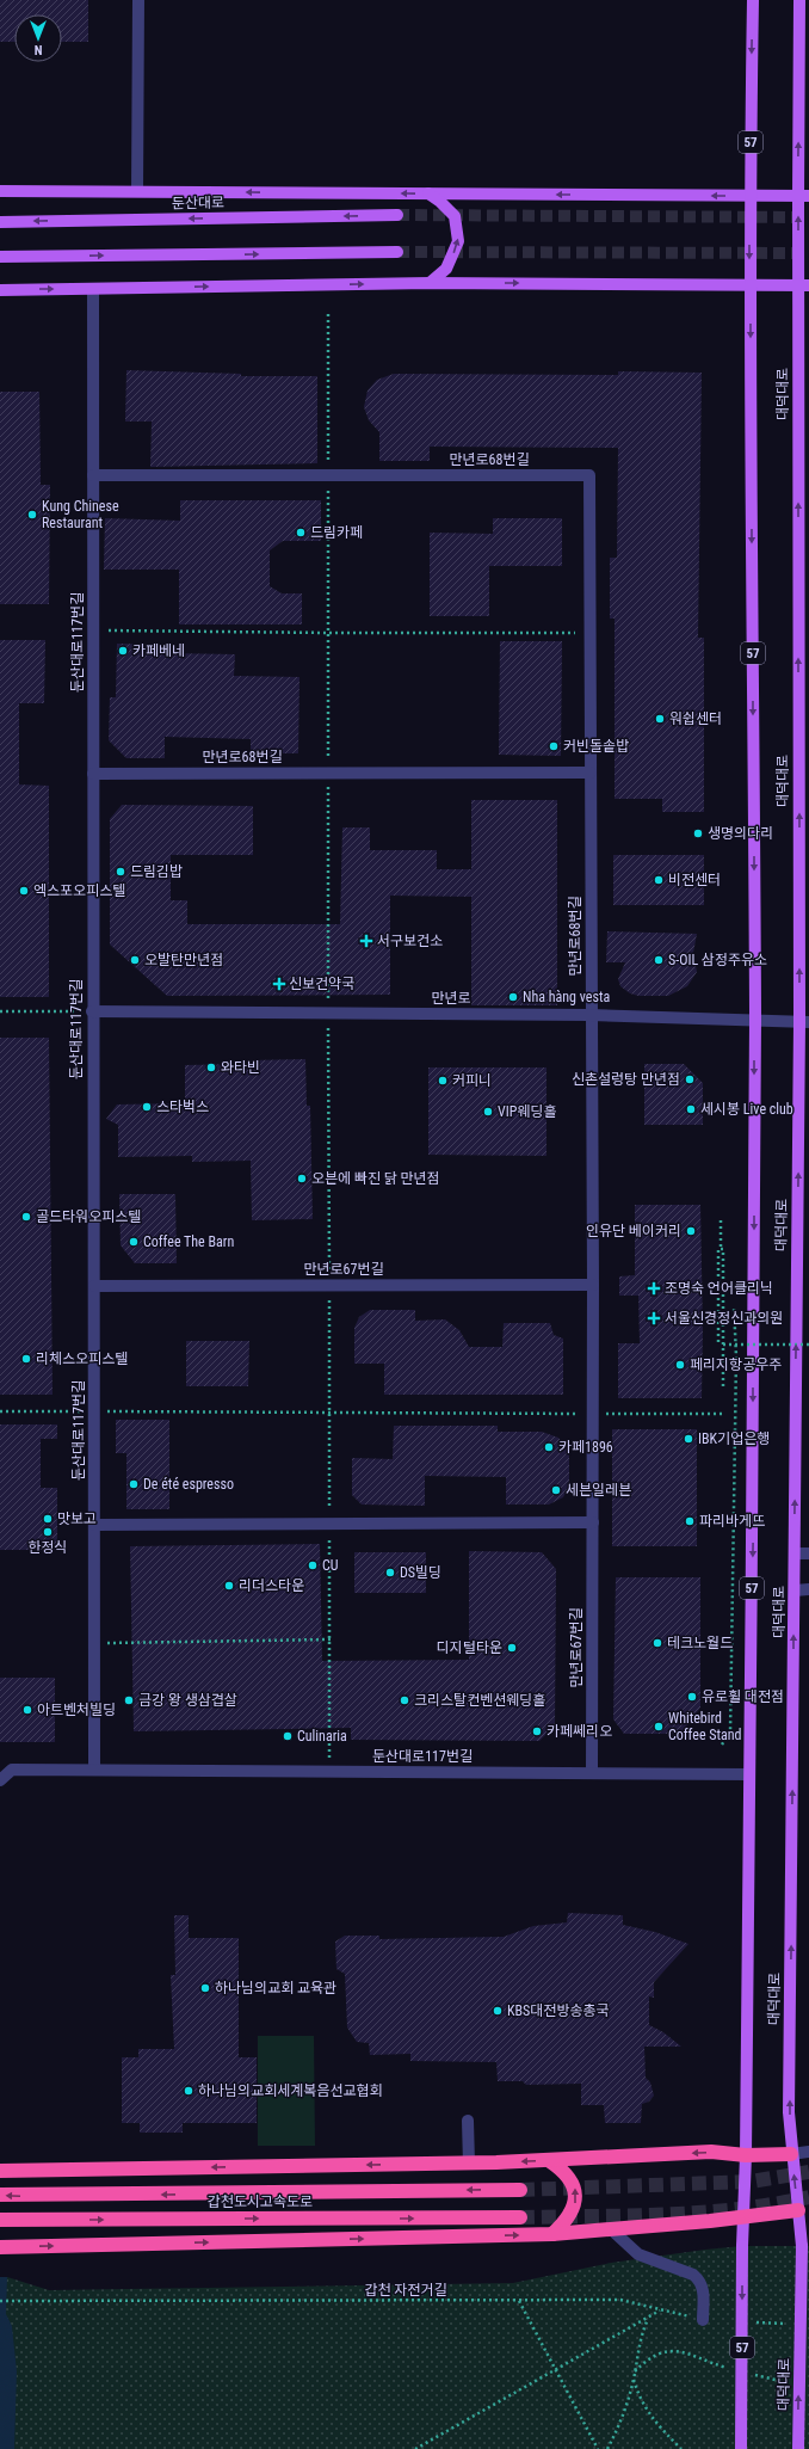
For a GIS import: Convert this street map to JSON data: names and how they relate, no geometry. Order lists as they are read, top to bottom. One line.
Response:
{"streets":{"highway":["갑천도시고속도로"],"main road":["57","둔산대로","대덕대로"],"street":["만년로68번길","둔산대로117번길","만년로","만년로67번길"],"path":["갑천 자전거길"]},"crossings":[["대덕대로","둔산대로117번길"],["대덕대로","만년로"],["만년로68번길","둔산대로117번길"],["만년로68번길","만년로"],["만년로68번길","만년로67번길"],["둔산대로117번길","만년로"],["둔산대로117번길","만년로67번길"],["만년로","만년로67번길"]],"places":{"other":["Kung Chinese Restaurant","드림카페","카페베네","워쉽센터","커빈돌솥밥","생명의다리","드림김밥","비전센터","엑스포오피스텔","오발탄만년점","S-OIL 삼정주유소","Nha hàng vesta","와타빈","신촌설렁탕 만년점","커피니","스타벅스","세시봉 Live club","VIP웨딩홀","오븐에 빠진 닭 만년점","골드타워오피스텔","인유단 베이커리","Coffee The Barn","리체스오피스텔","페리지항공우주","IBK기업은행","카페1896","De été espresso","세븐일레븐","맛보고","파리바게뜨","한정식","CU","DS빌딩","리더스타운","테크노월드","디지털타운","유로휠 대전점","금강 왕 생삼겹살","크리스탈컨벤션웨딩홀","아트벤처빌딩","Whitebird Coffee Stand","카페쎄리오","Culinaria","하나님의교회 교육관","KBS대전방송총국","하나님의교회세계복음선교협회"],"health":["서구보건소","신보건약국","조명숙 언어클리닉","서울신경정신과의원"]},"north":"bottom"}
